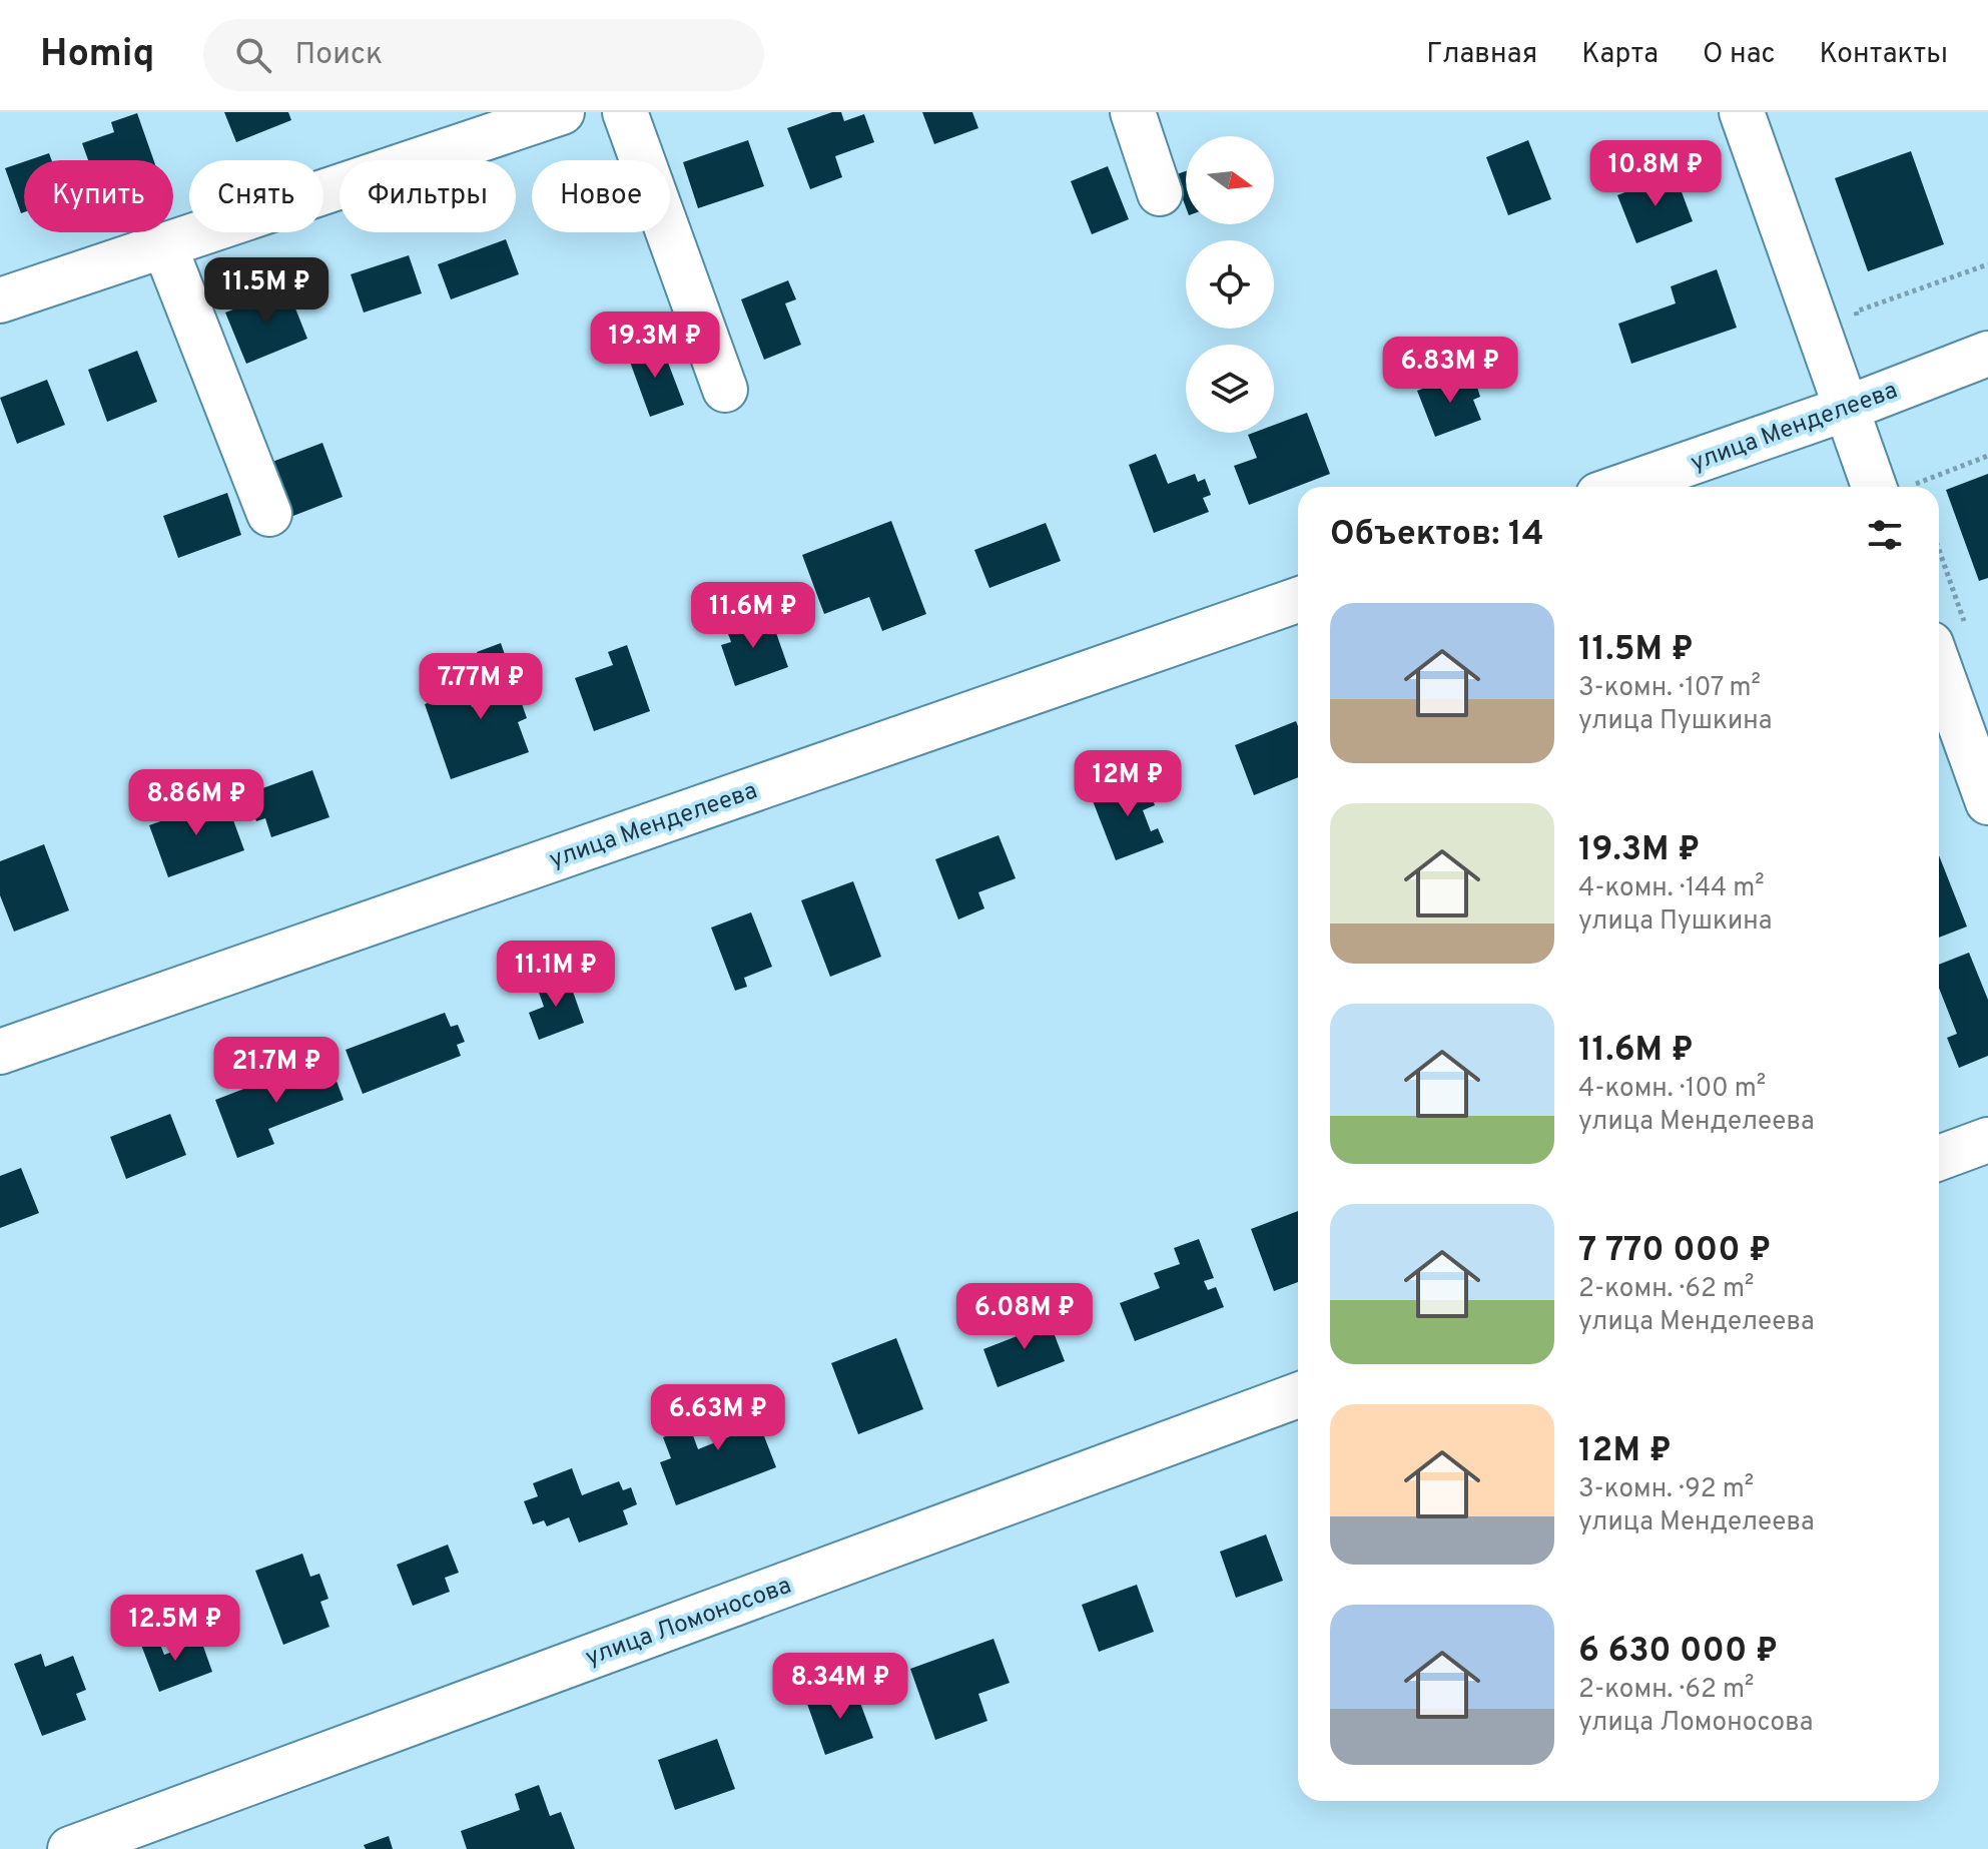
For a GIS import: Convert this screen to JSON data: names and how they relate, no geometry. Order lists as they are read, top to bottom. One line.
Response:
{"streets":{"street":["улица Менделеева","улица Ломоносова"]},"north":"right","page":{"header":"Homiq","search":"Поиск","nav":["Главная","Карта","О нас","Контакты"],"price":["10.8M ₽","11.5M ₽","19.3M ₽","6.83M ₽","11.6M ₽","7.77M ₽","12M ₽","8.86M ₽","11.1M ₽","21.7M ₽","6.08M ₽","6.63M ₽","12.5M ₽","8.34M ₽"],"chip":["Купить","Снять","Фильтры","Новое"],"heading":"Объектов: 14","list":[{"name":"11.5M ₽","note":"3-комн. · 107 m² · улица Пушкина"},{"name":"19.3M ₽","note":"4-комн. · 144 m² · улица Пушкина"},{"name":"11.6M ₽","note":"4-комн. · 100 m² · улица Менделеева"},{"name":"7 770 000 ₽","note":"2-комн. · 62 m² · улица Менделеева"},{"name":"12M ₽","note":"3-комн. · 92 m² · улица Менделеева"},{"name":"6 630 000 ₽","note":"2-комн. · 62 m² · улица Ломоносова"}]}}
